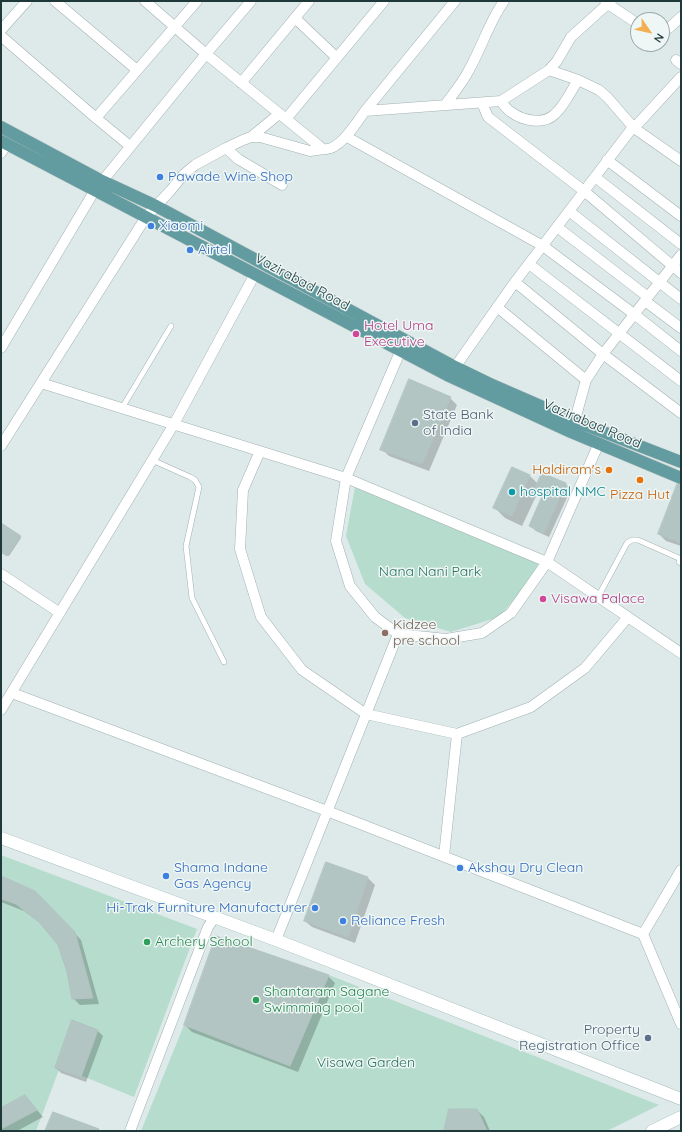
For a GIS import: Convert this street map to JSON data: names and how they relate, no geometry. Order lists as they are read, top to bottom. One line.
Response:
{"streets":{"main road":["Vazirabad Road"]},"parks":["Nana Nani Park","Visawa Garden"],"places":["Pawade Wine Shop","Xiaomi","Airtel","Hotel Uma Executive","State Bank of India","Haldiram's","Pizza Hut","hospital NMC","Visawa Palace","Kidzee pre school","Akshay Dry Clean","Shama Indane Gas Agency","Hi-Trak Furniture Manufacturer","Reliance Fresh","Archery School","Shantaram Sagane Swimming pool","Property Registration Office"],"north":"bottom right"}
